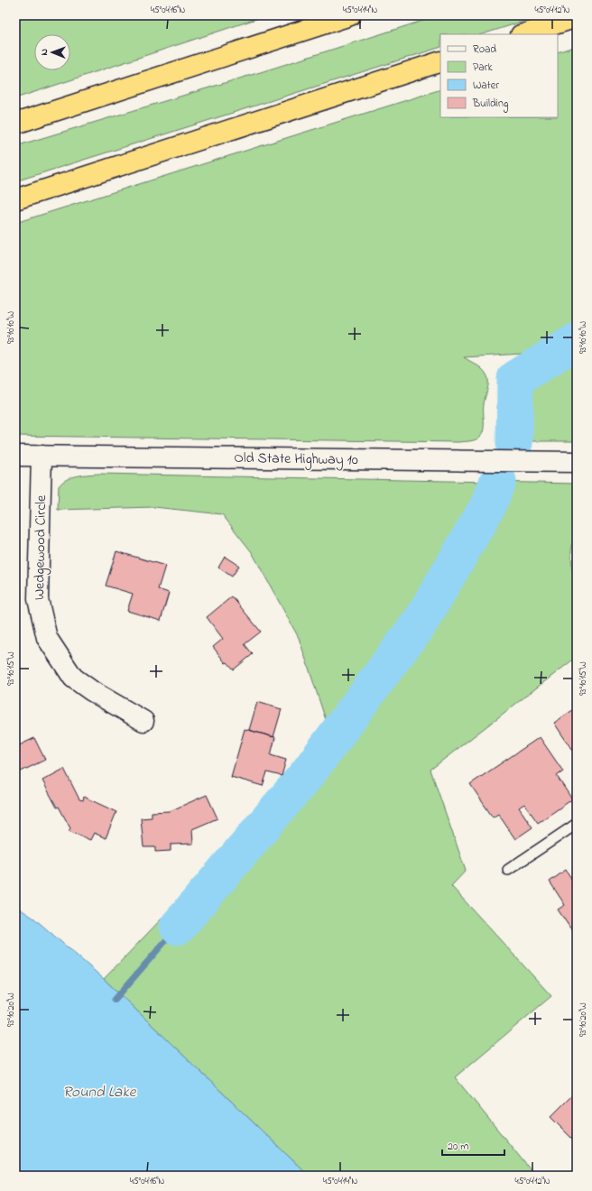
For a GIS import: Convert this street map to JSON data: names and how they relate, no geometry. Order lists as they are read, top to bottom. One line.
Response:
{"streets":{"street":["Old State Highway 10","Wedgewood Circle"]},"crossings":[["Old State Highway 10","Wedgewood Circle"]],"water":["Round Lake"],"legend":["Road","Park","Water","Building"],"scale_bar":"20 m","north":"left","coordinates":["45°04'16\"N","45°04'14\"N","45°04'12\"N","93°10'10\"W","93°10'15\"W","93°10'20\"W"]}
